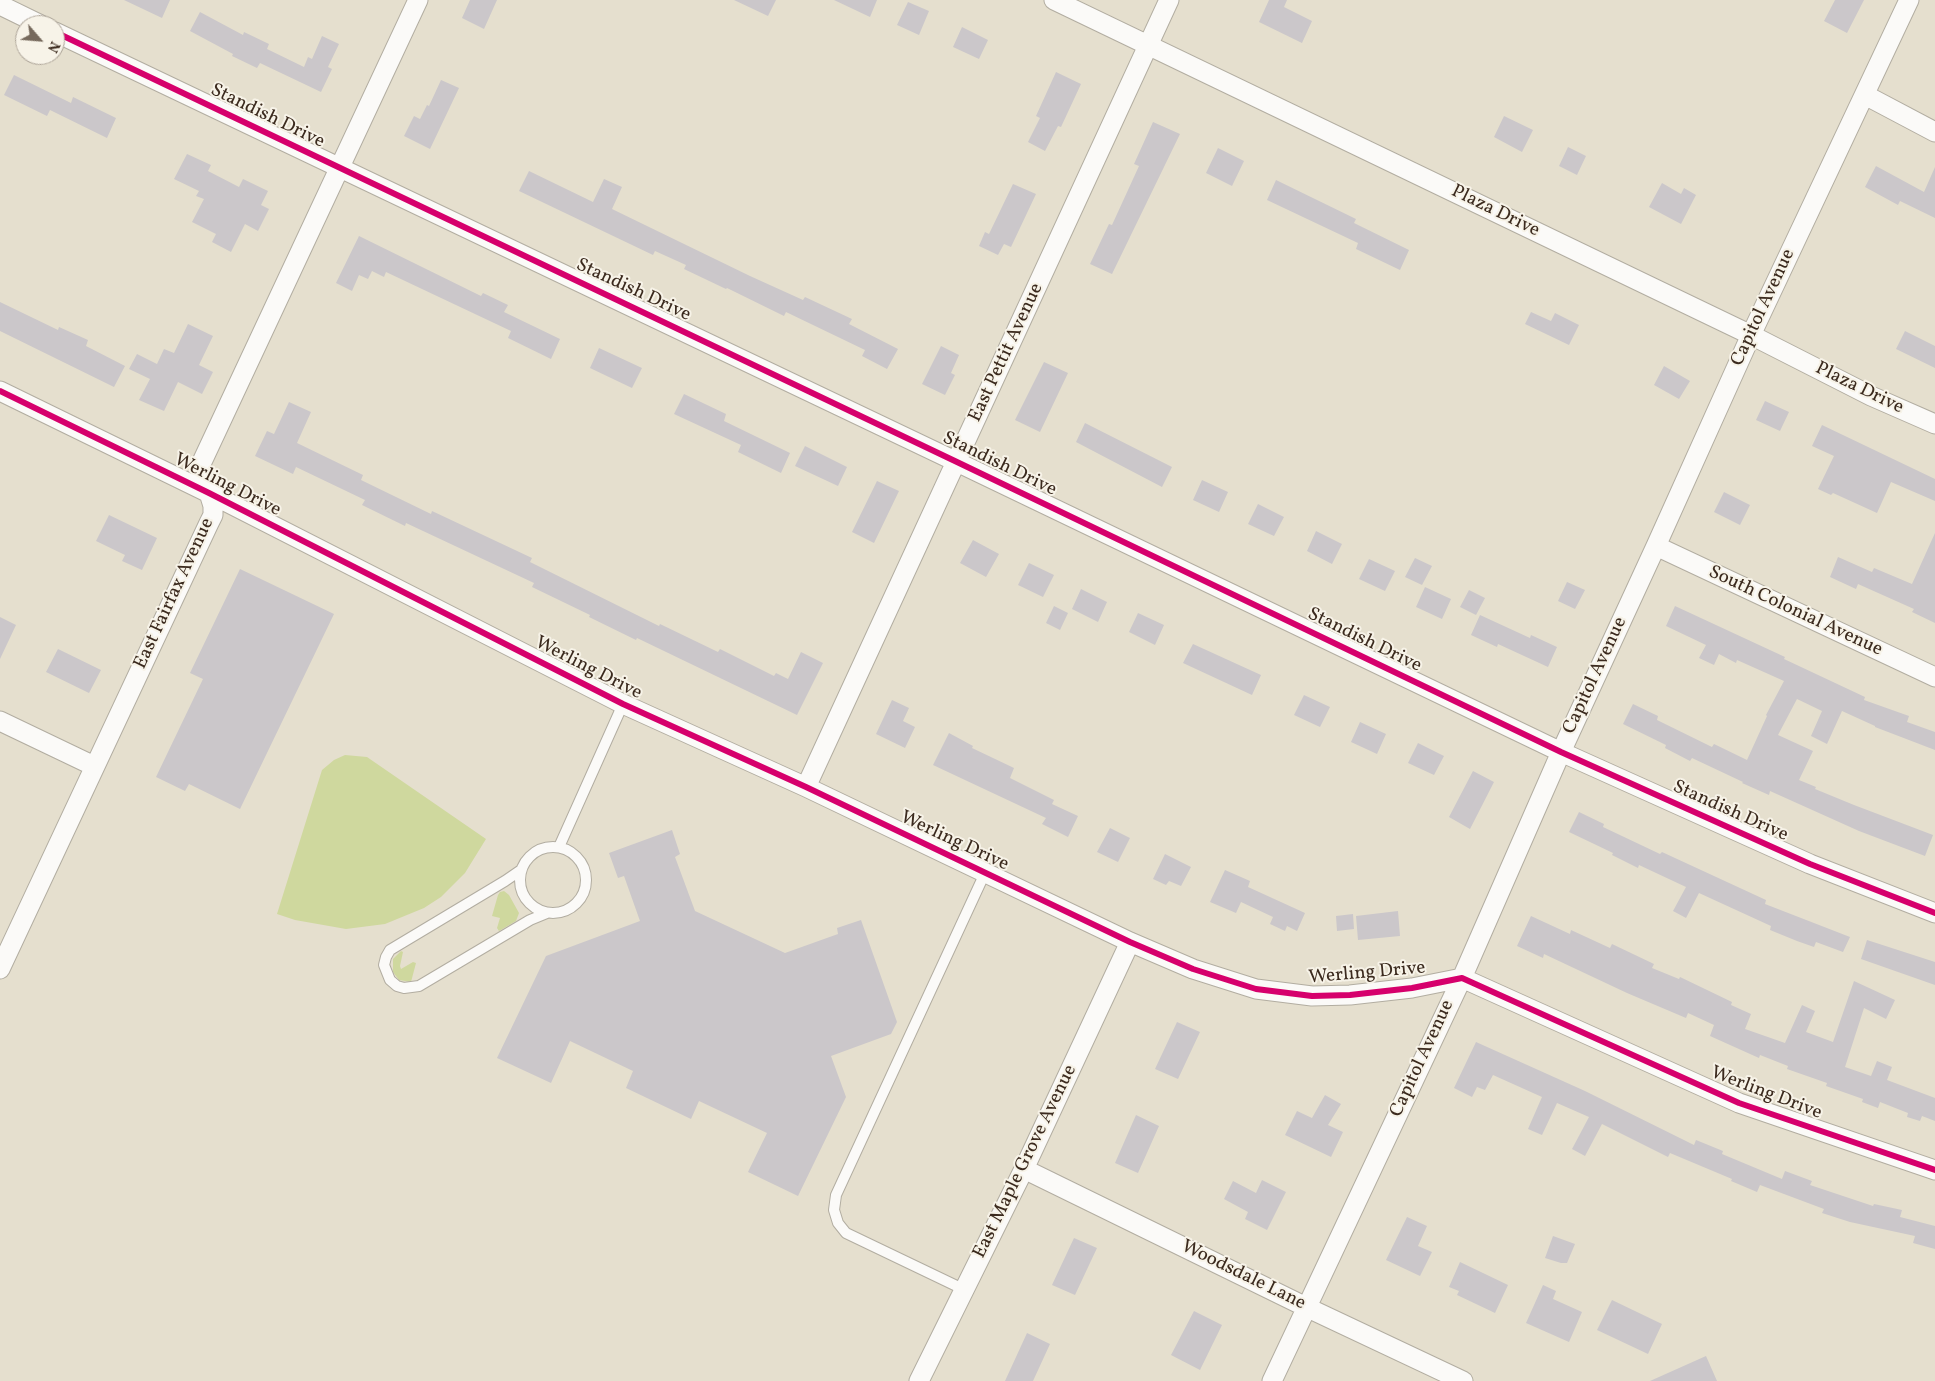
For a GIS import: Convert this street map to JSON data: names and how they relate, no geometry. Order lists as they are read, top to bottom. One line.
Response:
{"streets":{"street":["Standish Drive","Plaza Drive","Capitol Avenue","East Pettit Avenue","Werling Drive","East Fairfax Avenue","South Colonial Avenue","East Maple Grove Avenue","Woodsdale Lane"]},"crossings":[["Standish Drive","Capitol Avenue"],["Standish Drive","East Pettit Avenue"],["Standish Drive","East Fairfax Avenue"],["Plaza Drive","Capitol Avenue"],["Plaza Drive","East Pettit Avenue"],["Capitol Avenue","Werling Drive"],["Capitol Avenue","South Colonial Avenue"],["Capitol Avenue","Woodsdale Lane"],["East Pettit Avenue","Werling Drive"],["Werling Drive","East Fairfax Avenue"],["Werling Drive","East Maple Grove Avenue"],["East Maple Grove Avenue","Woodsdale Lane"]],"north":"bottom right"}
